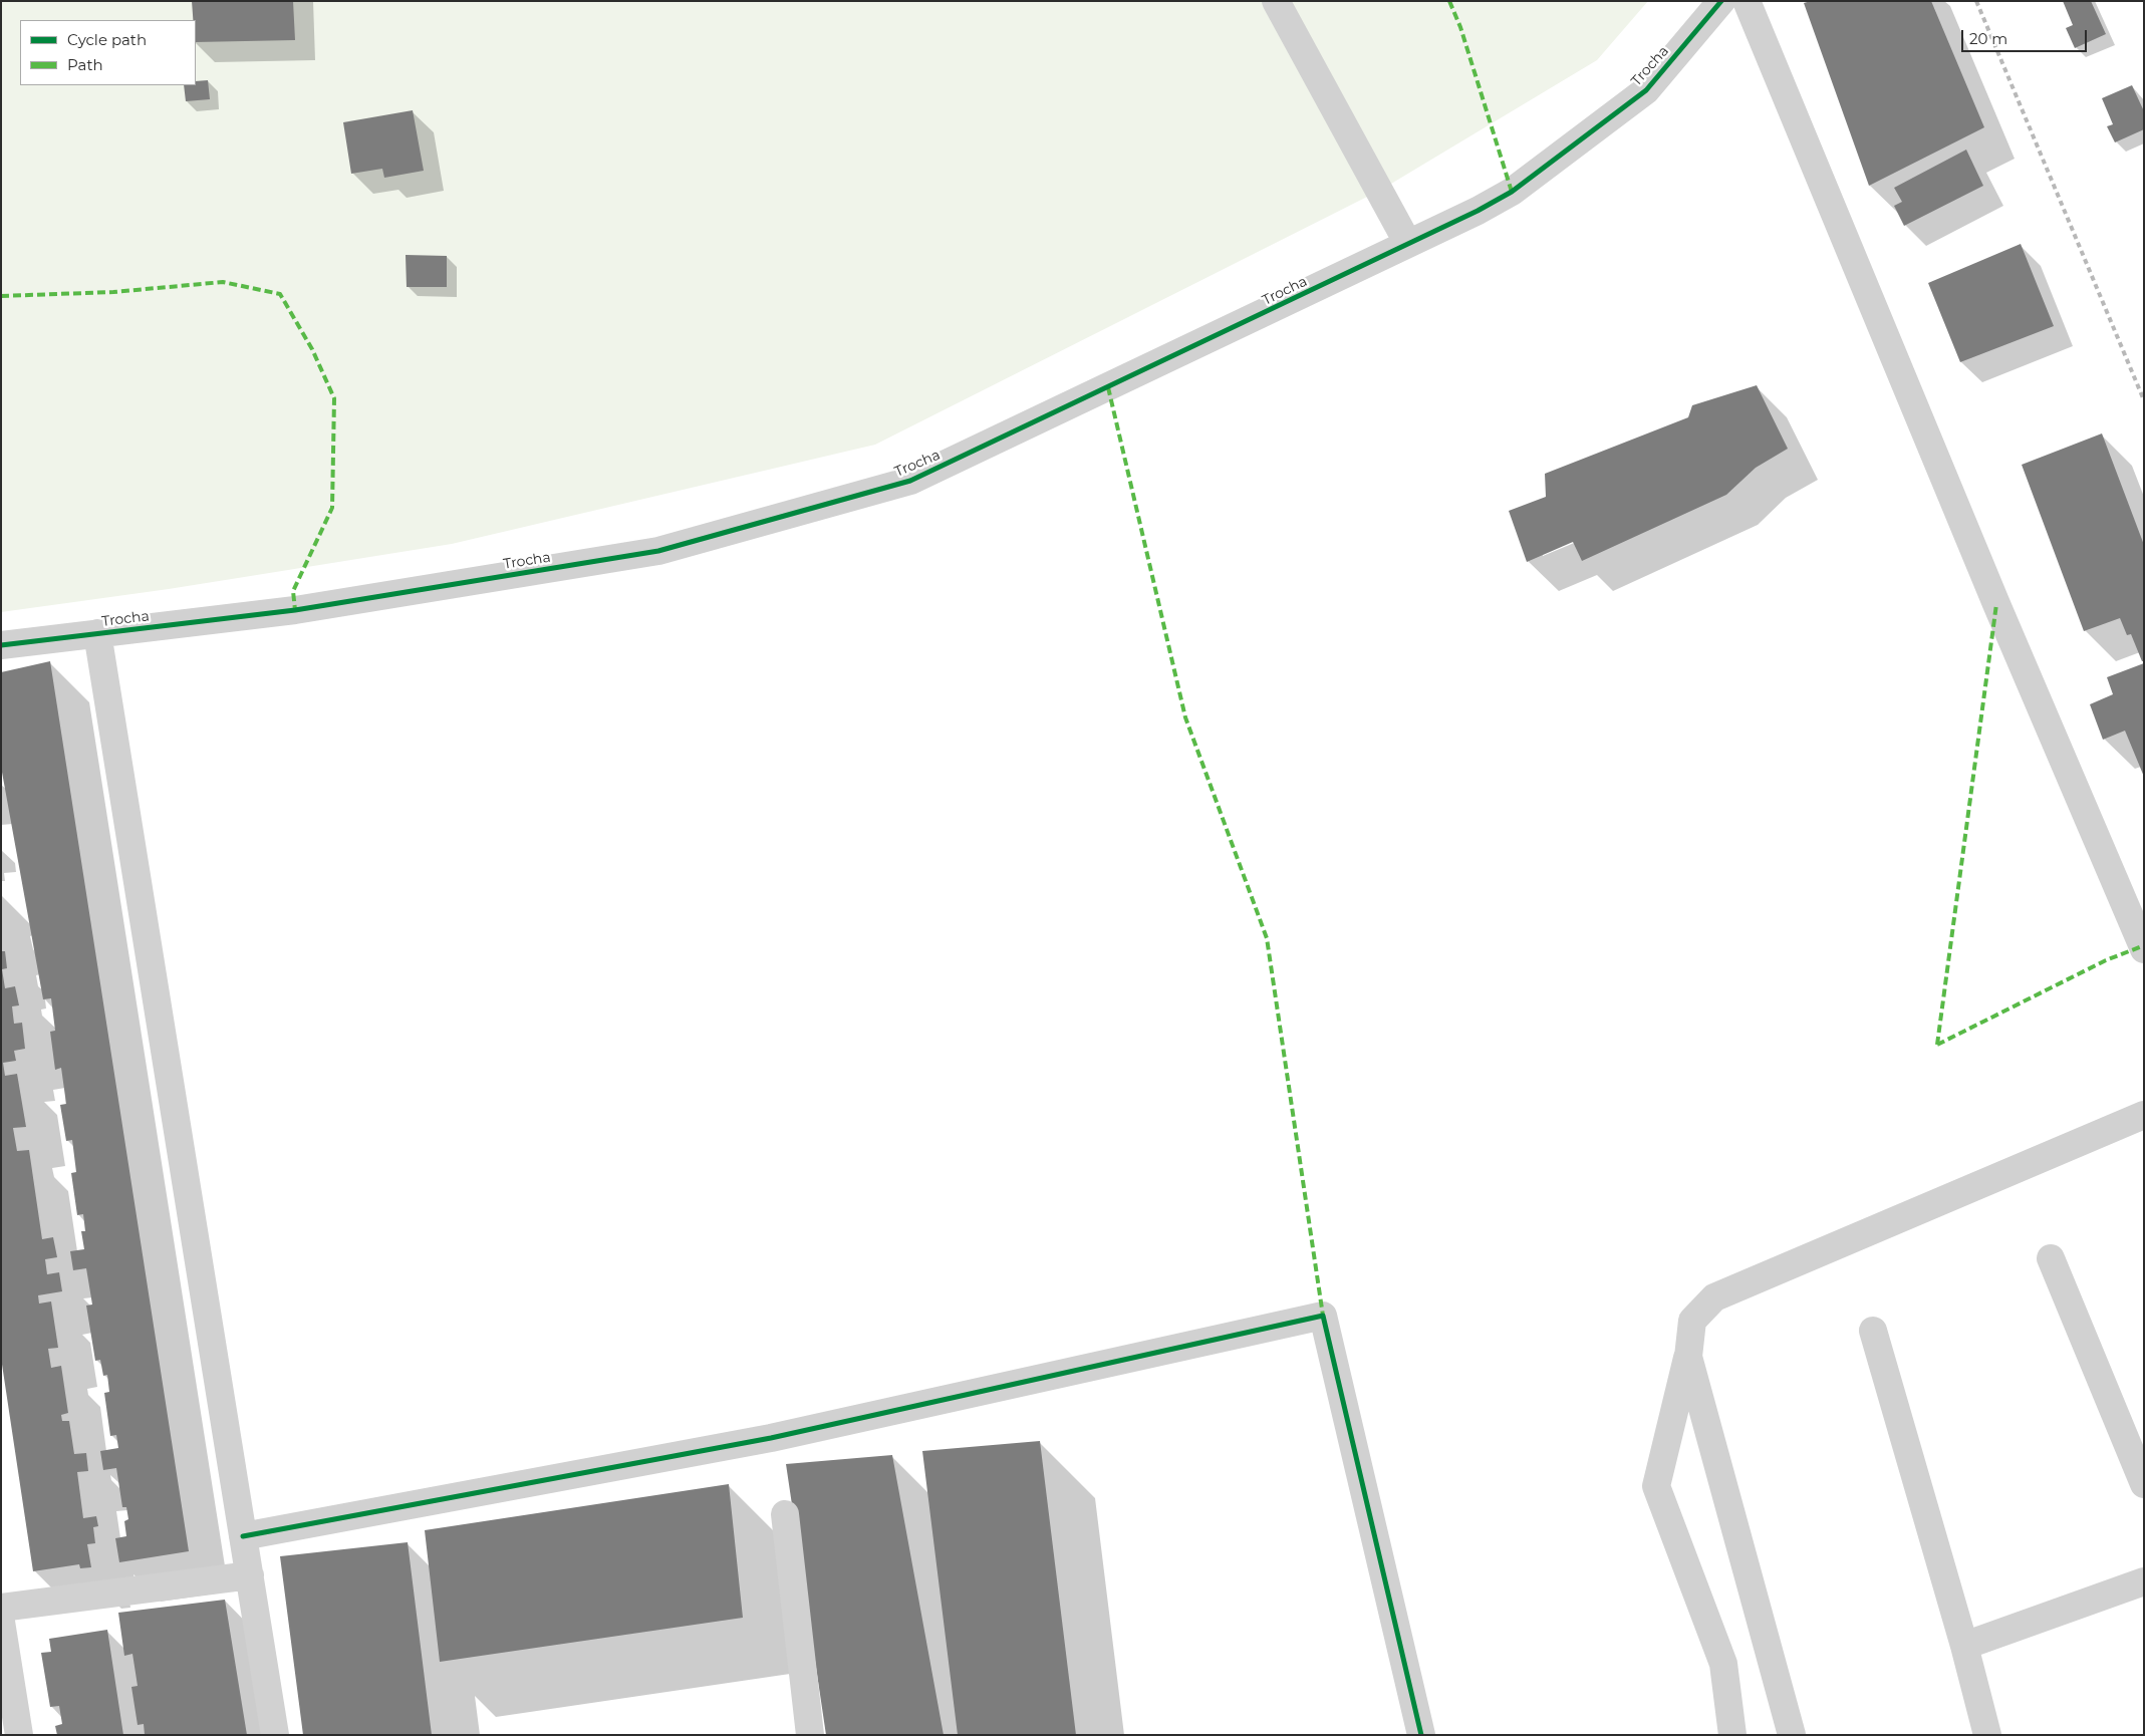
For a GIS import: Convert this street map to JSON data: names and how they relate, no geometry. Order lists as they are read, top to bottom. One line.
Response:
{"streets":{"street":["Trocha"]},"legend":["Cycle path","Path"],"scale_bar":"20 m"}
